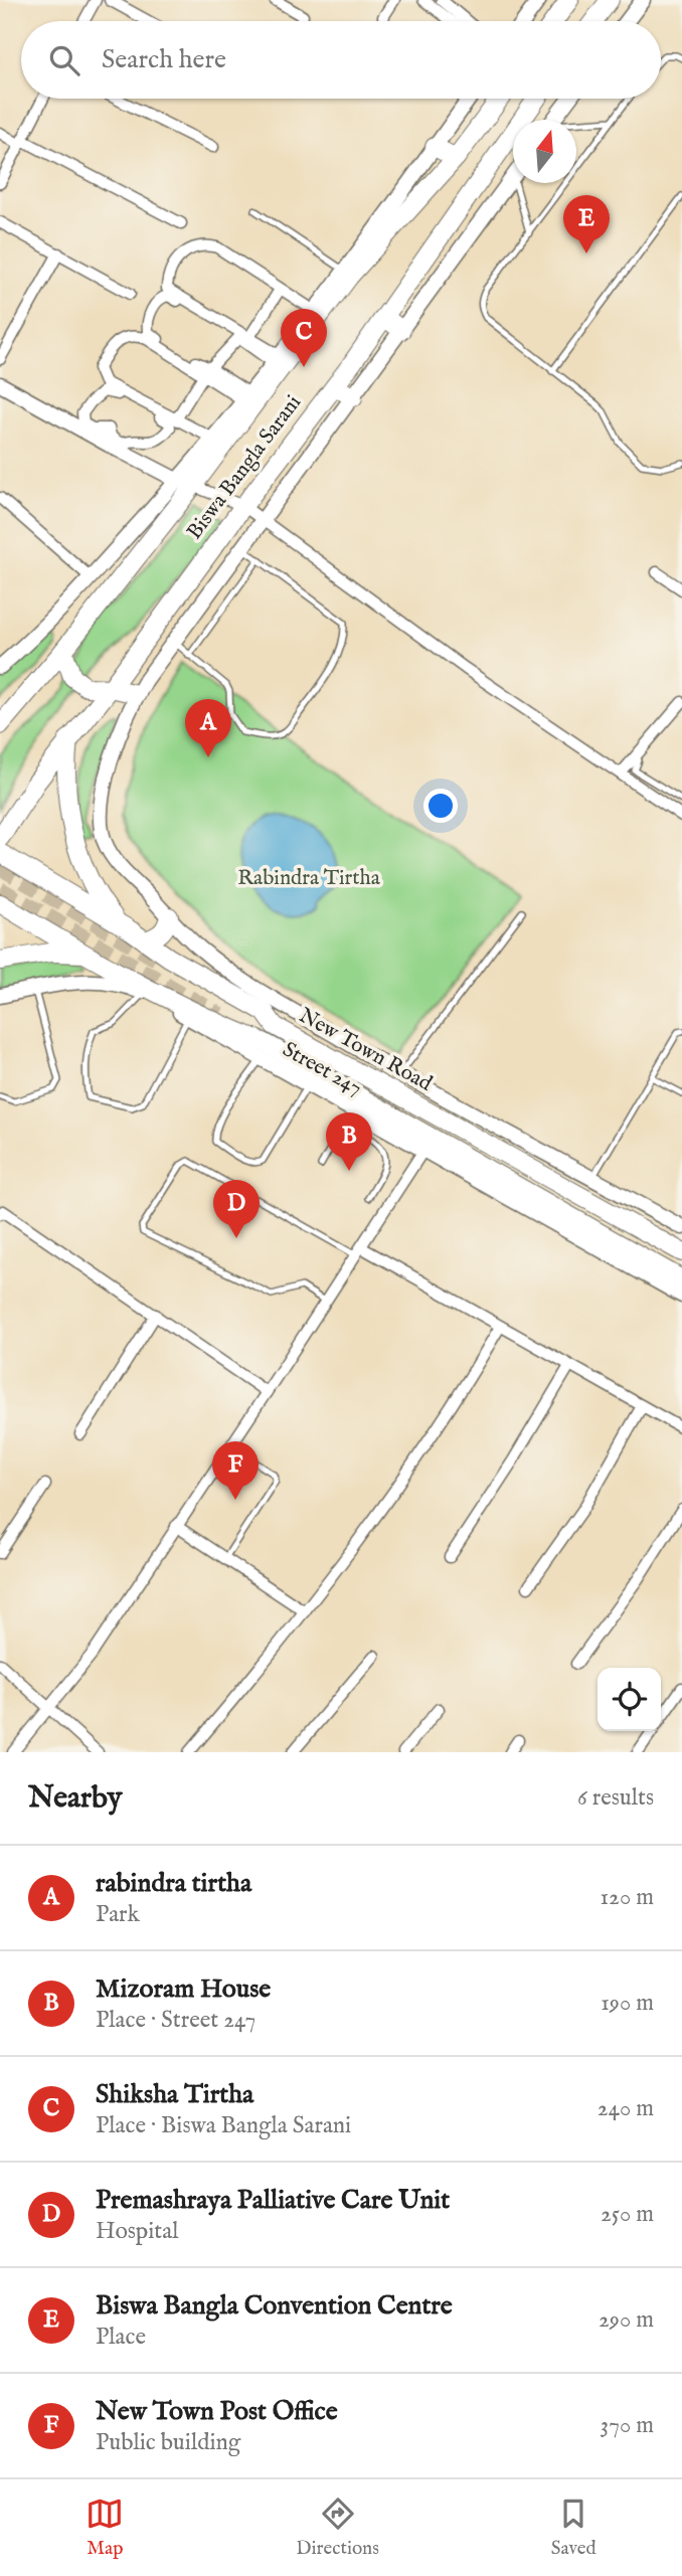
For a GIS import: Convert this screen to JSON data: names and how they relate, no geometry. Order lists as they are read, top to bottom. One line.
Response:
{"streets":{"main road":["Biswa Bangla Sarani","New Town Road"],"street":["Street 247"]},"parks":["Rabindra Tirtha"],"north":"top","page":{"search":"Search here","pins":["E","C","A","B","D","F"],"heading":["Nearby","6 results"],"list":[{"mark":"A","name":"rabindra tirtha","note":"Park","value":"120 m"},{"mark":"B","name":"Mizoram House","note":"Place · Street 247","value":"190 m"},{"mark":"C","name":"Shiksha Tirtha","note":"Place · Biswa Bangla Sarani","value":"240 m"},{"mark":"D","name":"Premashraya Palliative Care Unit","note":"Hospital","value":"250 m"},{"mark":"E","name":"Biswa Bangla Convention Centre","note":"Place","value":"290 m"},{"mark":"F","name":"New Town Post Office","note":"Public building","value":"370 m"}],"nav":["Map","Directions","Saved"]}}
